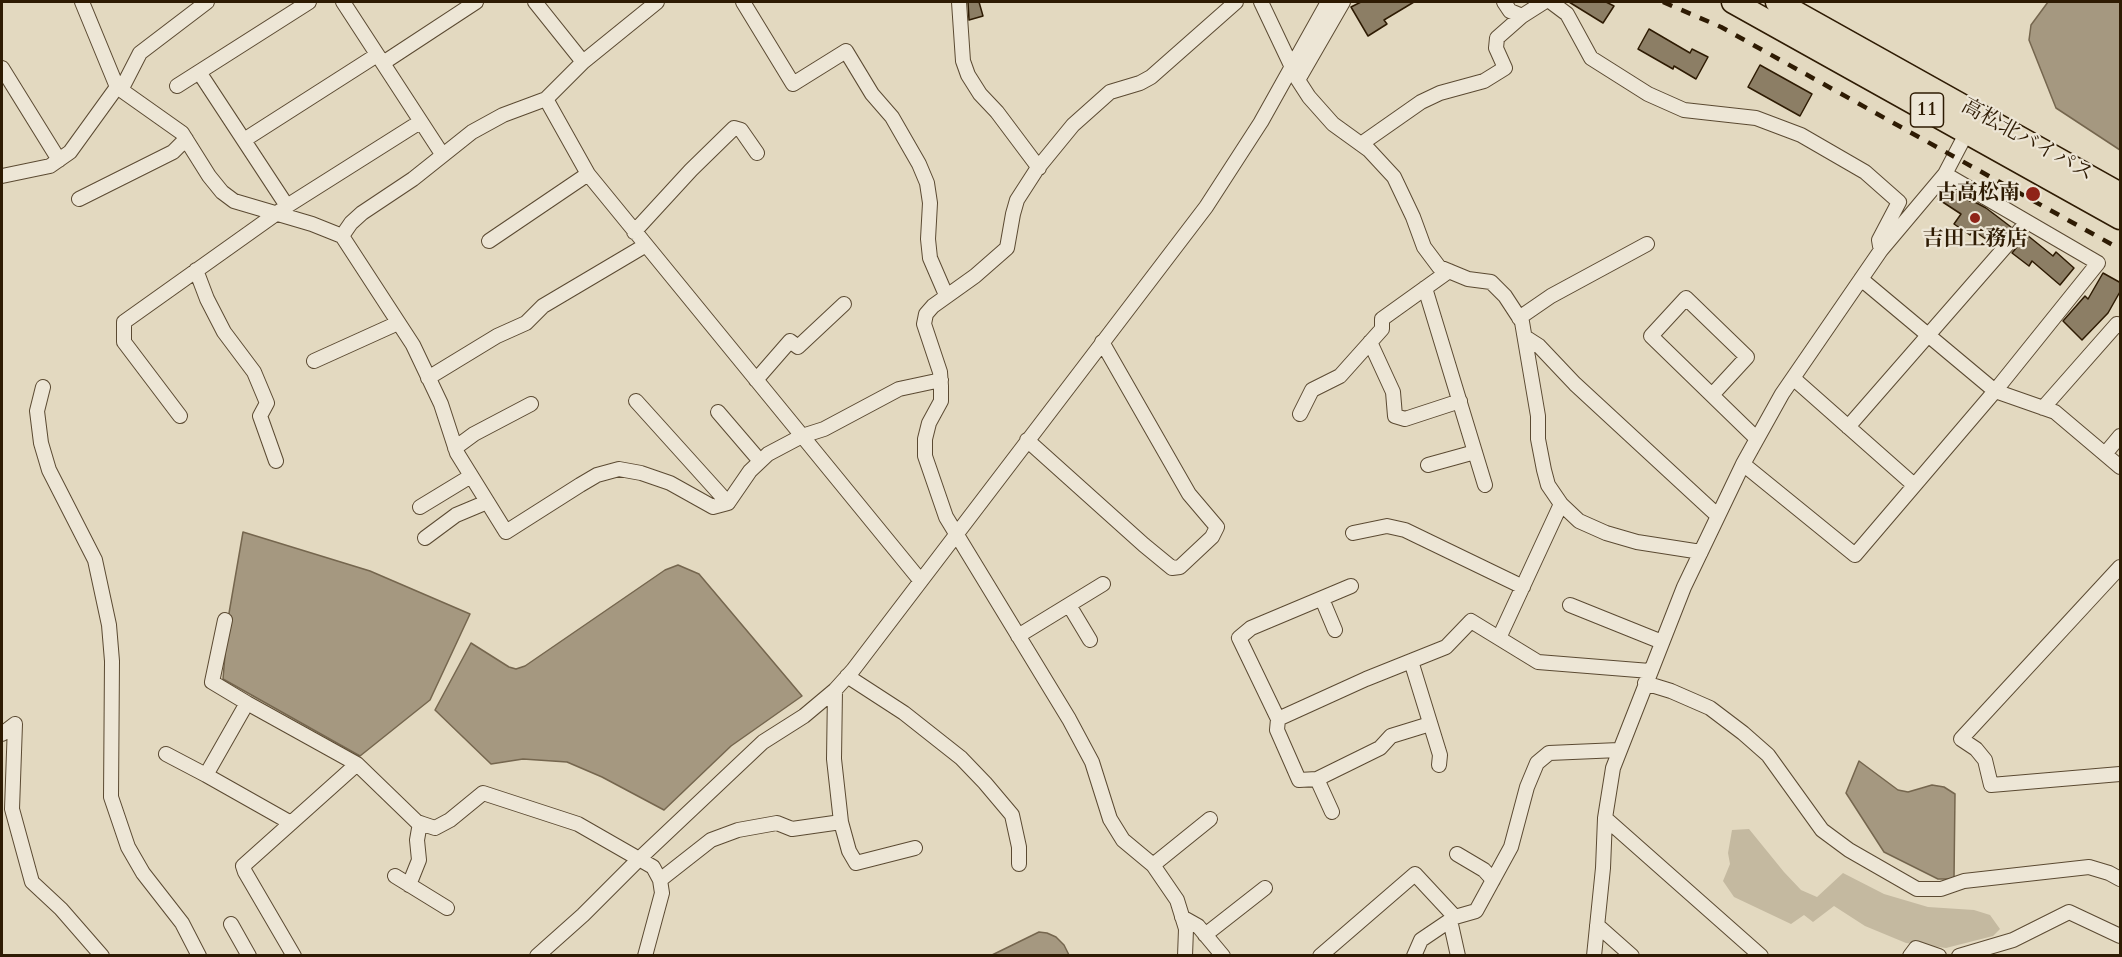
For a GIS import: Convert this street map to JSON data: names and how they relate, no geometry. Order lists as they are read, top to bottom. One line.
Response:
{"streets":{"highway":["11","高松北バイパス"]},"places":["古高松南","吉田工務店"]}
